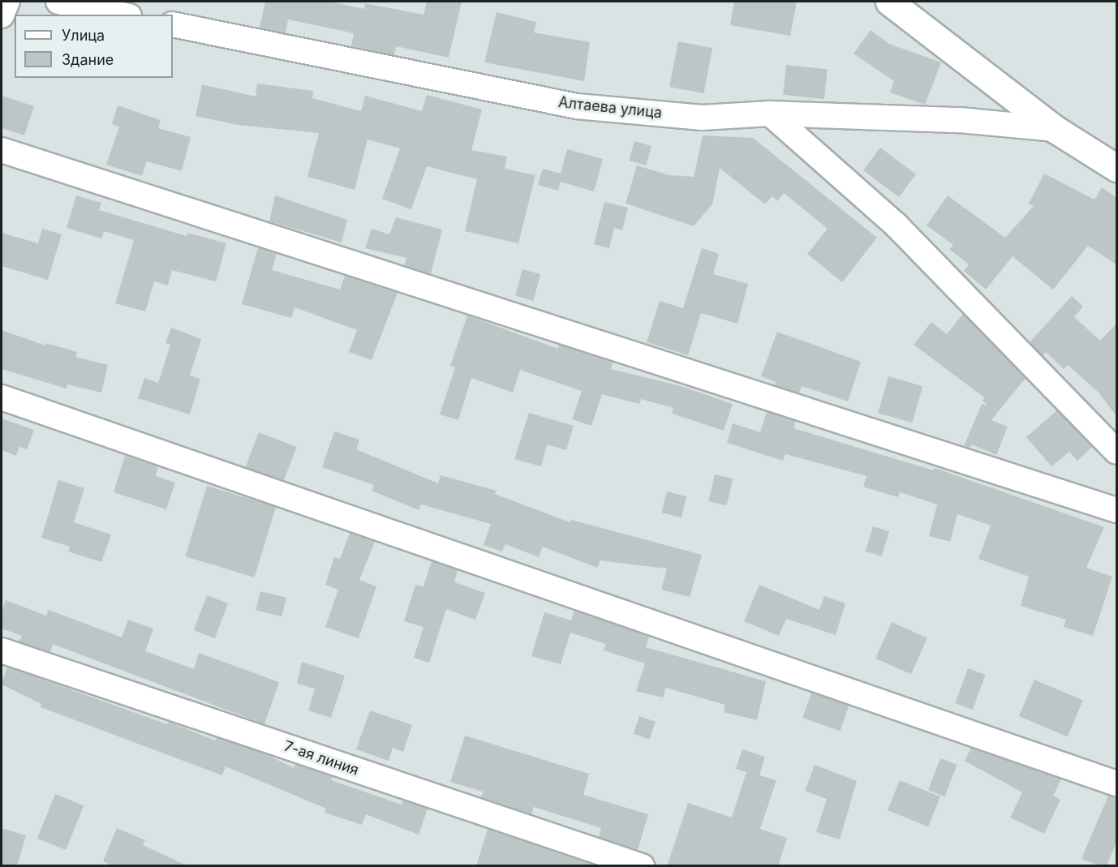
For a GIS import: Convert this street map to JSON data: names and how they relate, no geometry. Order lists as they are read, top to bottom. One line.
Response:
{"streets":{"street":["Алтаева улица","7-ая линия"]},"legend":["Улица","Здание"]}
